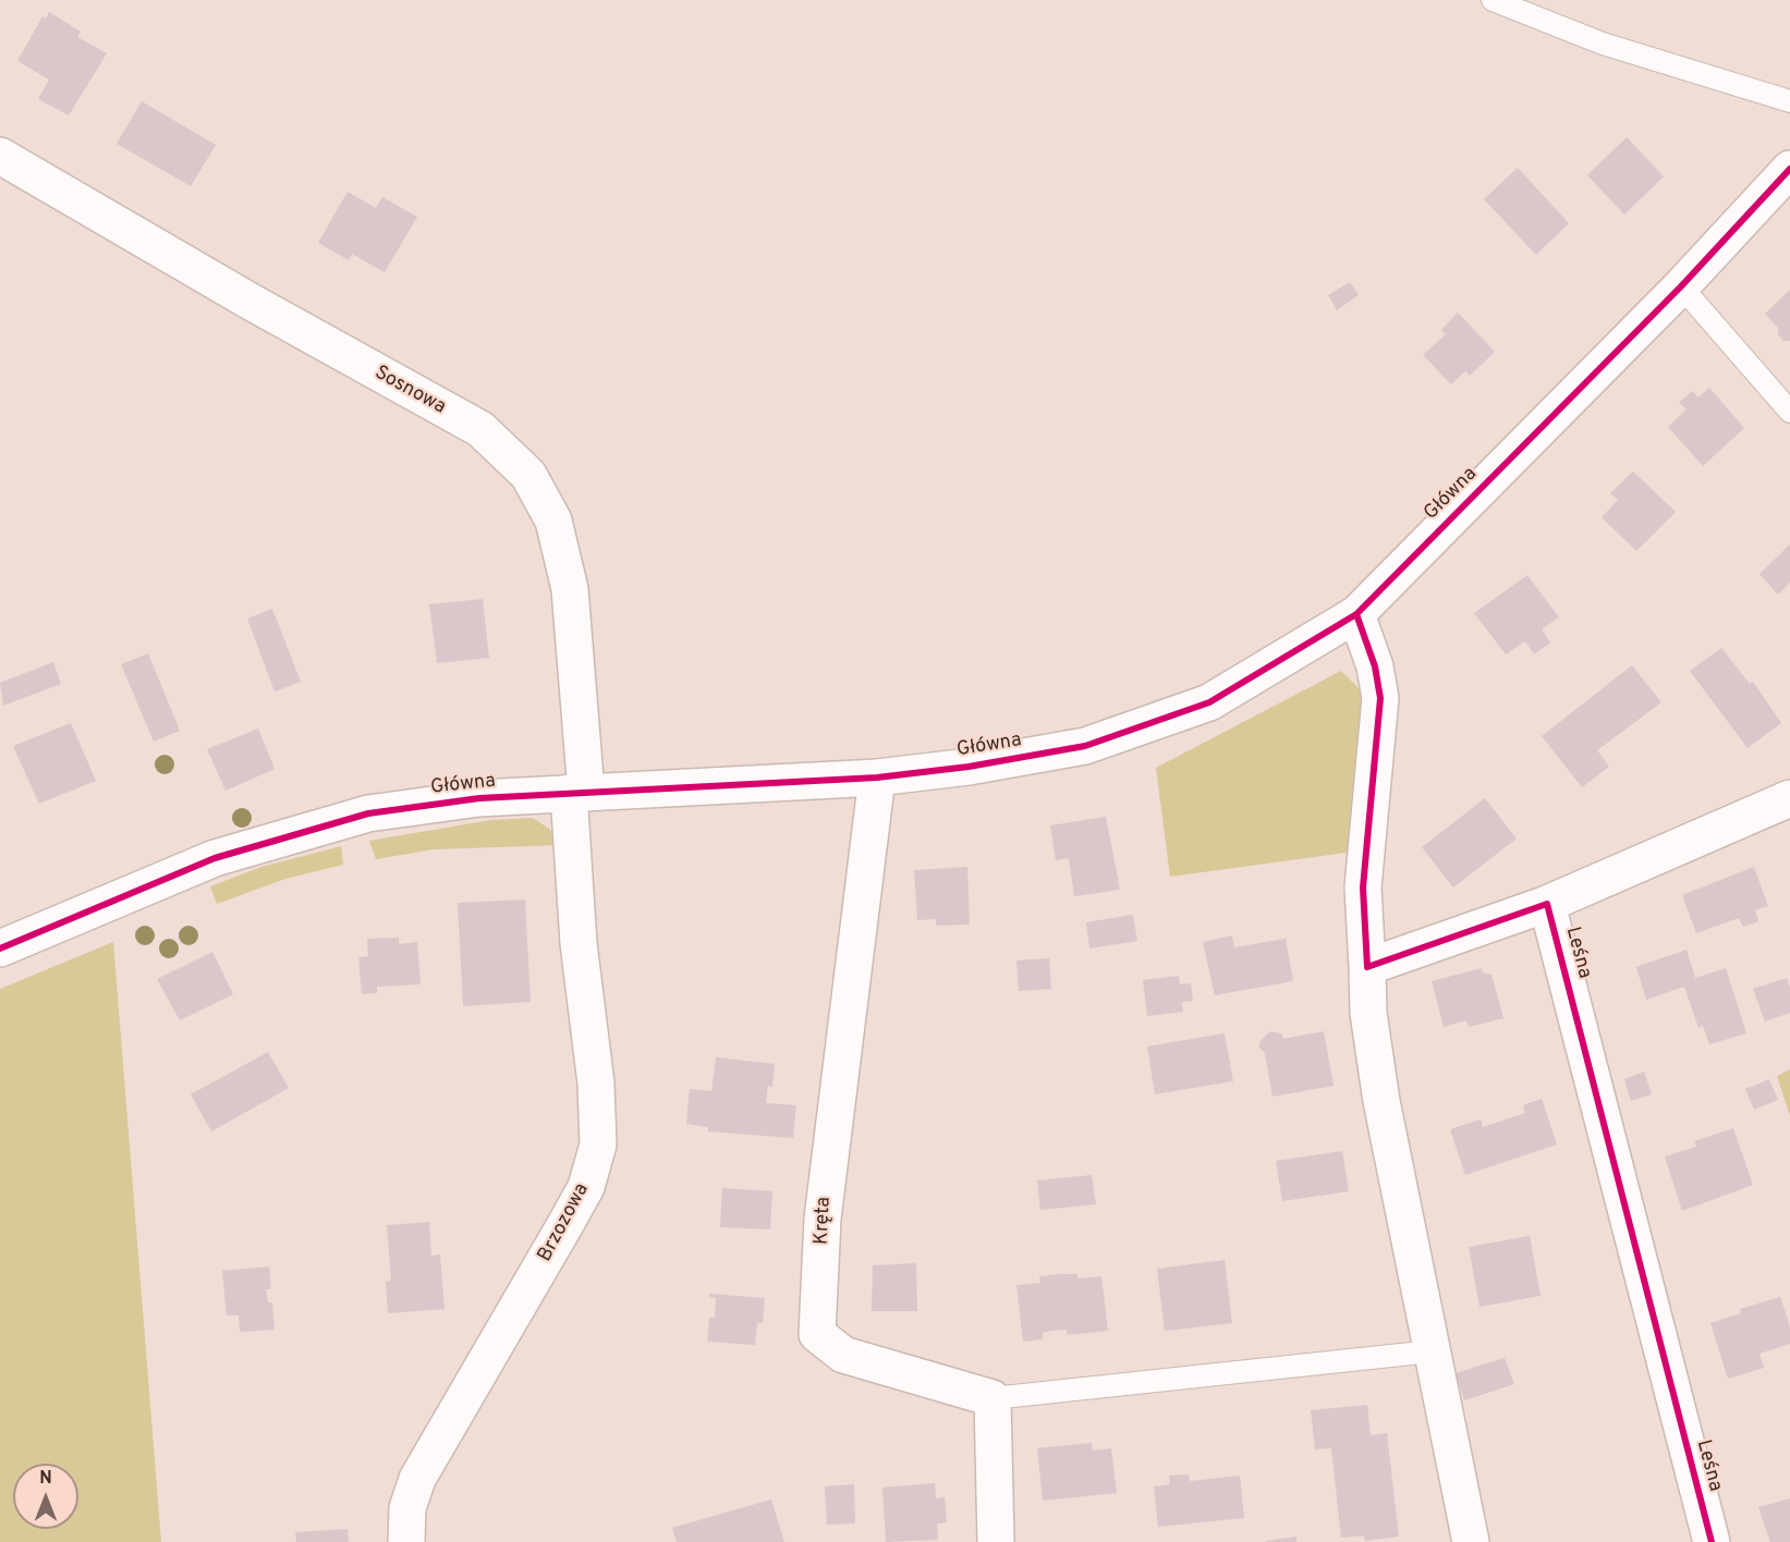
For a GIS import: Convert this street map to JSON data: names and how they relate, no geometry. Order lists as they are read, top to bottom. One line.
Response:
{"streets":{"street":["Sosnowa","Główna","Leśna","Kręta","Brzozowa"]},"crossings":[["Sosnowa","Główna"],["Sosnowa","Brzozowa"],["Główna","Kręta"],["Główna","Brzozowa"]],"north":"top"}
